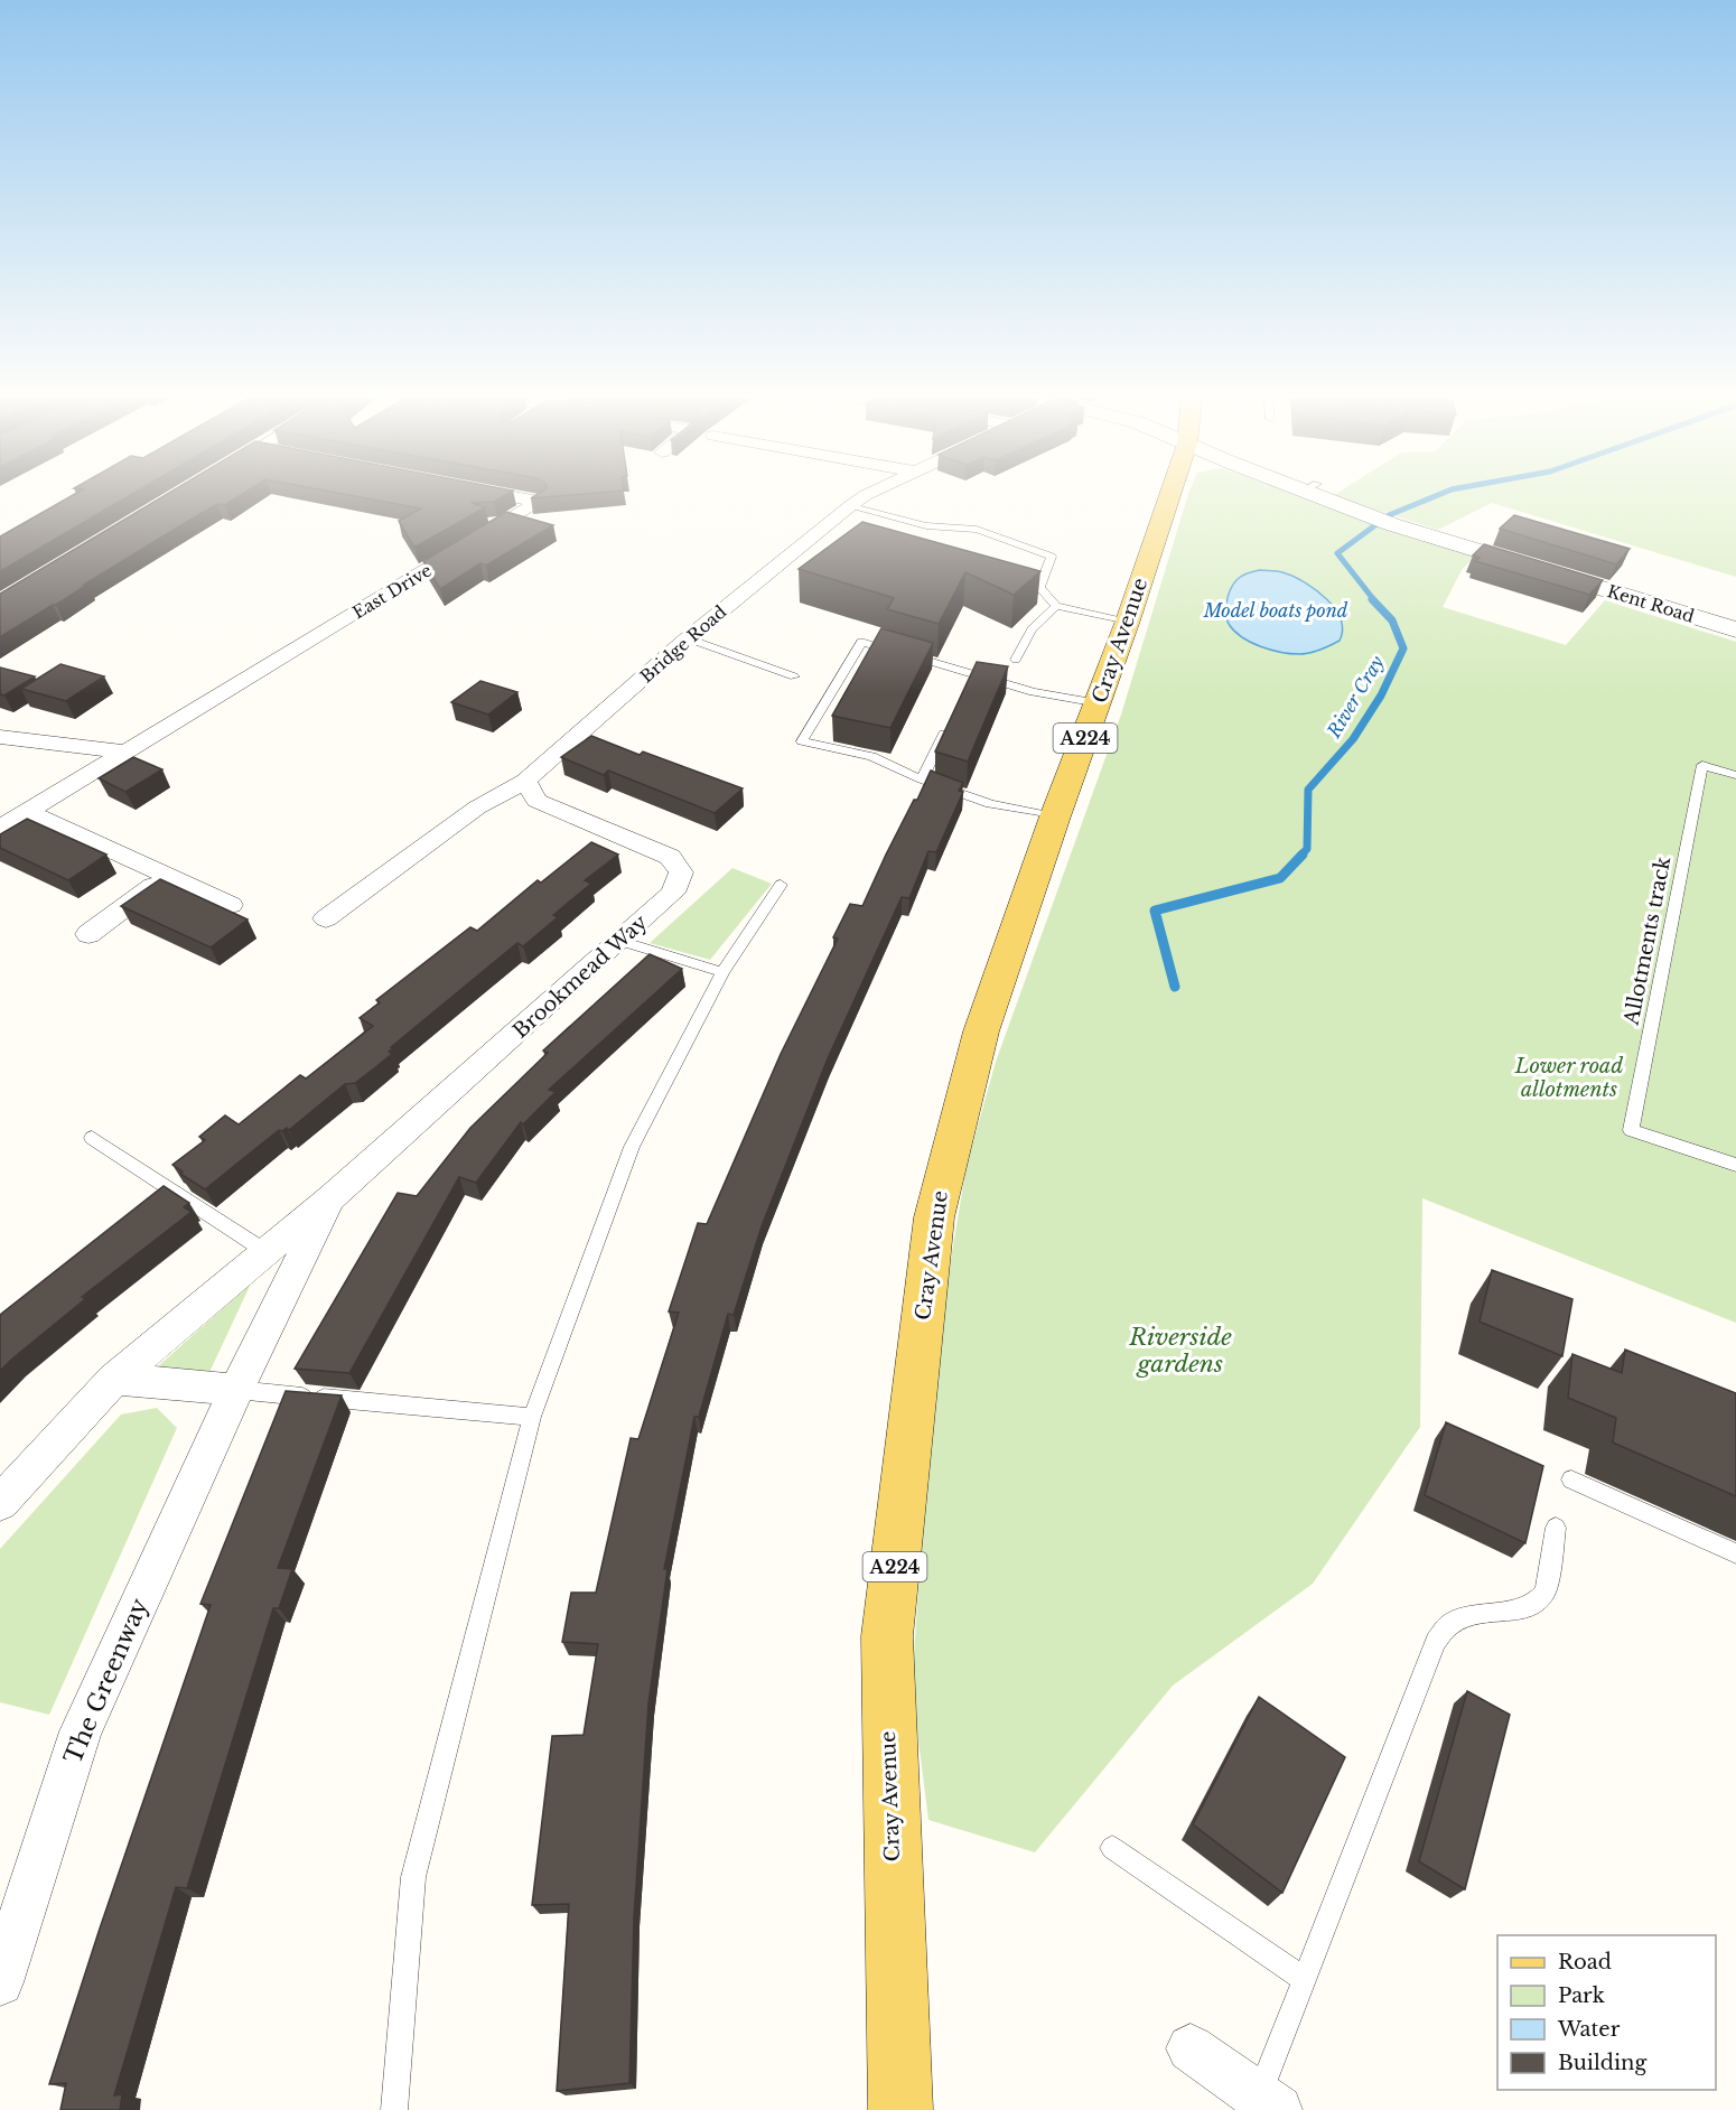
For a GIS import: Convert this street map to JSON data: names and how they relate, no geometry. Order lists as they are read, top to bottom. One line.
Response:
{"streets":{"main road":["Cray Avenue","A224"],"street":["East Drive","Kent Road","Bridge Road","Brookmead Way","The Greenway"],"lane":["Allotments track"]},"crossings":[["Bridge Road","Brookmead Way"],["Brookmead Way","The Greenway"]],"water":["Model boats pond","River Cray"],"parks":["Lower road allotments","Riverside gardens"],"legend":["Road","Park","Water","Building"]}
